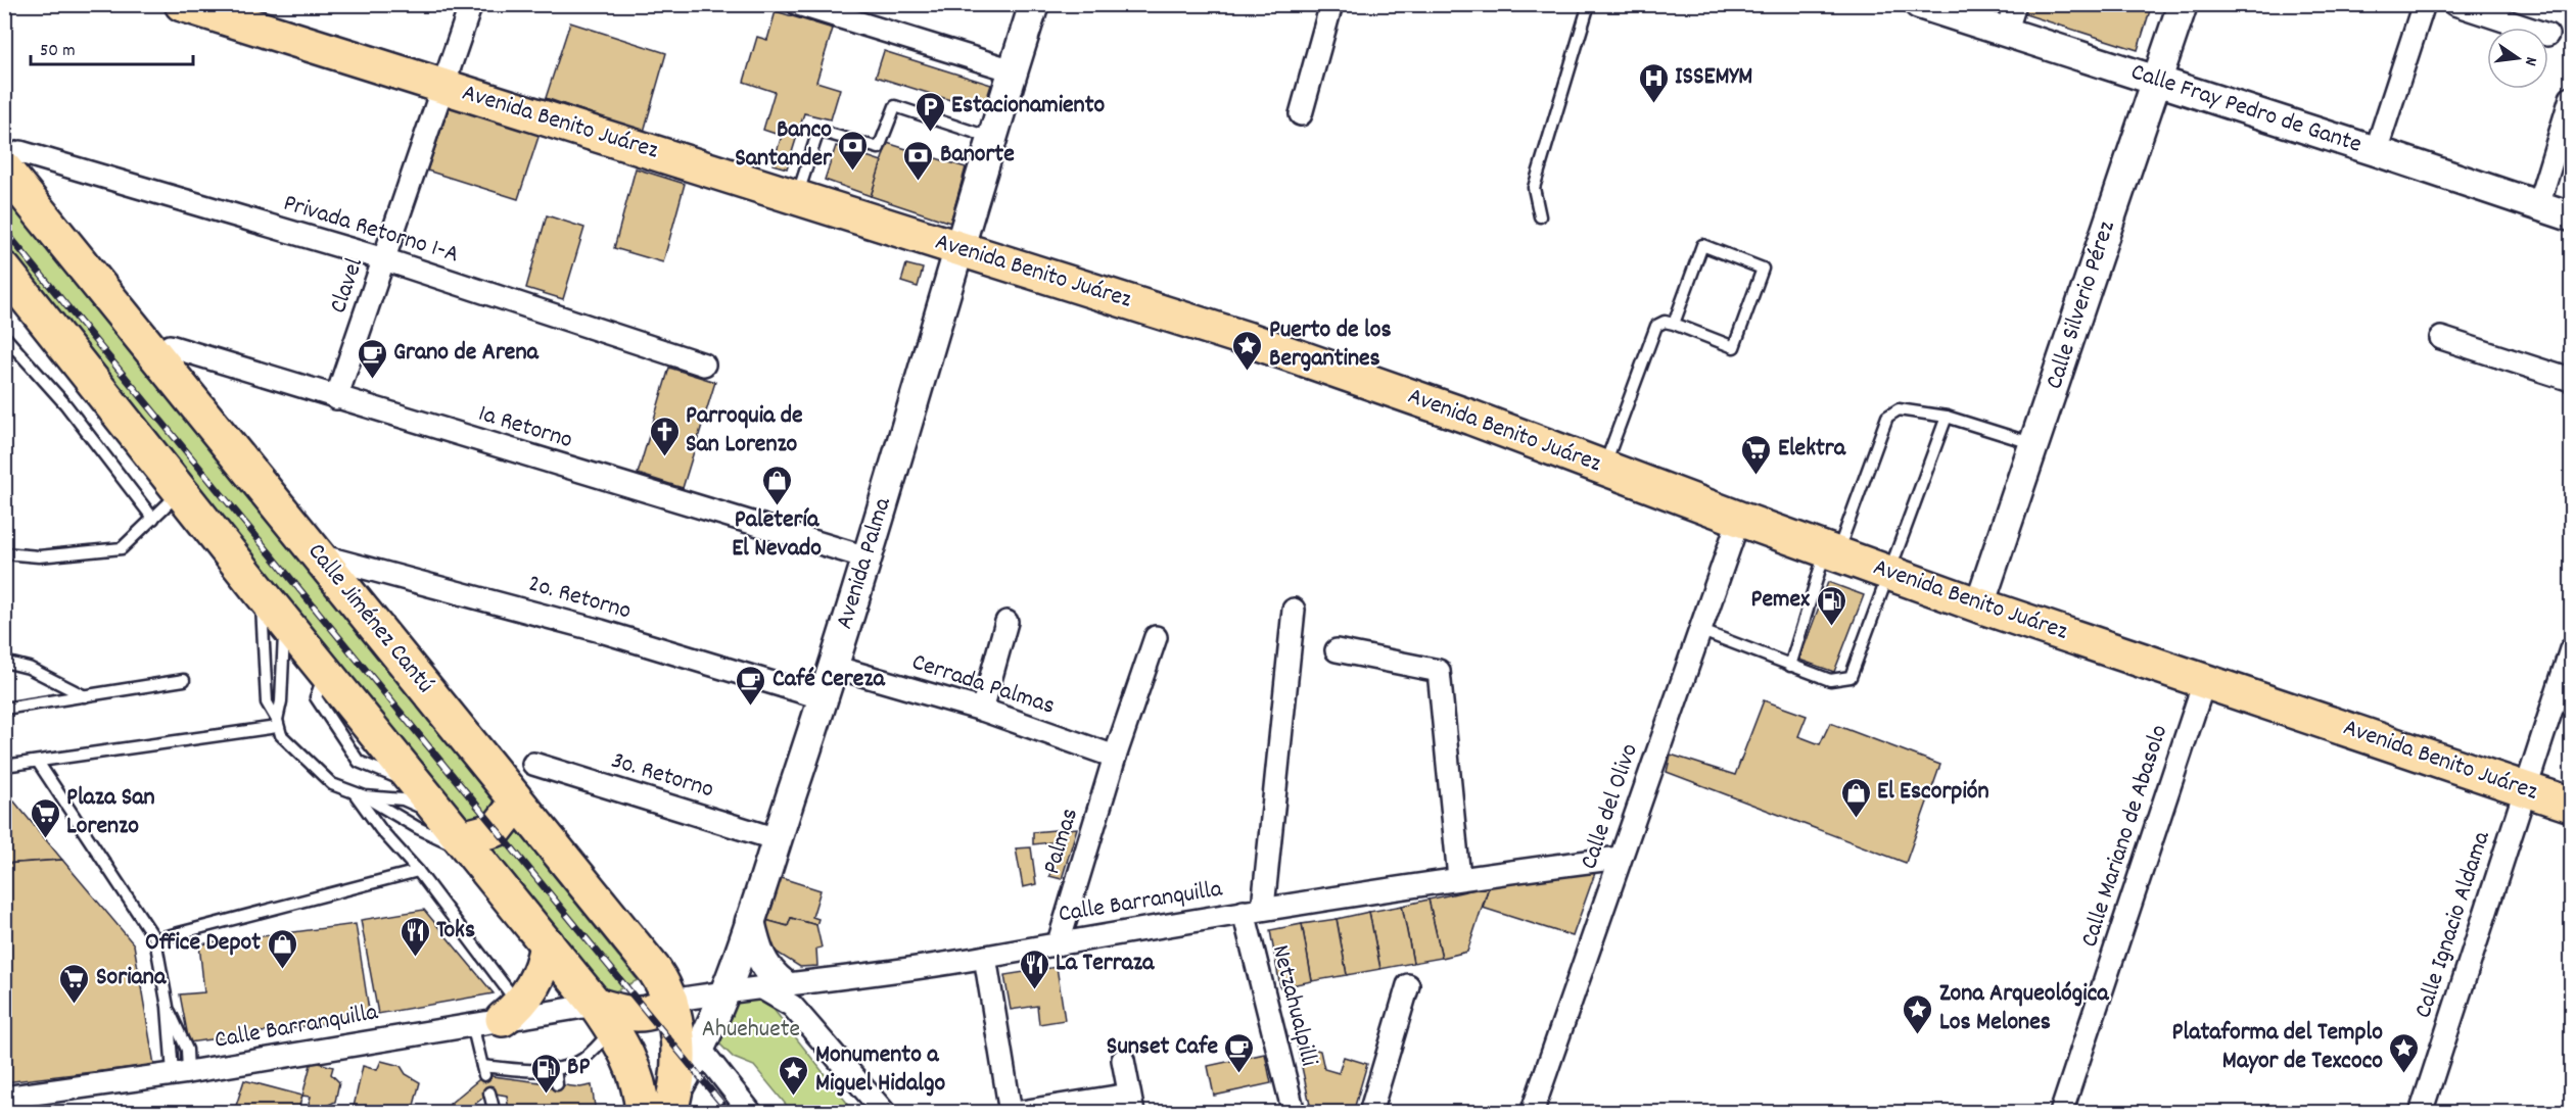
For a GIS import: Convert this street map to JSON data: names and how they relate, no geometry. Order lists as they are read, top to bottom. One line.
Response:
{"streets":{"main road":["Calle Fray Pedro de Gante","Avenida Benito Juárez","Calle Silverio Pérez","Avenida Palma","Calle Jiménez Cantú"],"street":["Privada Retorno 1-A","Clavel","1a Retorno","2o. Retorno","Cerrada Palmas","3o. Retorno","Calle del Olivo","Calle Mariano de Abasolo","Palmas","Calle Barranquilla","Calle Ignacio Aldama","Netzahualpilli"]},"crossings":[["Calle Fray Pedro de Gante","Calle Silverio Pérez"],["Avenida Benito Juárez","Clavel"],["Avenida Benito Juárez","Calle Silverio Pérez"],["Avenida Benito Juárez","Avenida Palma"],["Avenida Benito Juárez","Calle del Olivo"],["Avenida Benito Juárez","Calle Mariano de Abasolo"],["Avenida Benito Juárez","Calle Ignacio Aldama"],["Privada Retorno 1-A","Clavel"],["Privada Retorno 1-A","Calle Jiménez Cantú"],["Clavel","1a Retorno"],["1a Retorno","Avenida Palma"],["Avenida Palma","2o. Retorno"],["Avenida Palma","Calle Jiménez Cantú"],["Avenida Palma","Cerrada Palmas"],["Avenida Palma","3o. Retorno"],["Avenida Palma","Calle Barranquilla"],["2o. Retorno","Calle Jiménez Cantú"],["Calle Jiménez Cantú","Calle Barranquilla"],["Cerrada Palmas","Palmas"],["Calle del Olivo","Calle Barranquilla"],["Palmas","Calle Barranquilla"],["Calle Barranquilla","Netzahualpilli"]],"parks":["Ahuehuete"],"places":{"hospital":["ISSEMYM"],"parking":["Estacionamiento"],"bank":["Banco Santander","Banorte"],"place":["Puerto de los Bergantines","Zona Arqueológica Los Melones","Plataforma del Templo Mayor de Texcoco","Monumento a Miguel Hidalgo"],"cafe":["Grano de Arena","Café Cereza","Sunset Cafe"],"church":["Parroquia de San Lorenzo"],"supermarket":["Elektra","Plaza San Lorenzo","Soriana"],"shop":["Paletería El Nevado","El Escorpión","Office Depot"],"fuel station":["Pemex","BP"],"restaurant":["Toks","La Terraza"]},"scale_bar":"50 m","north":"right"}
